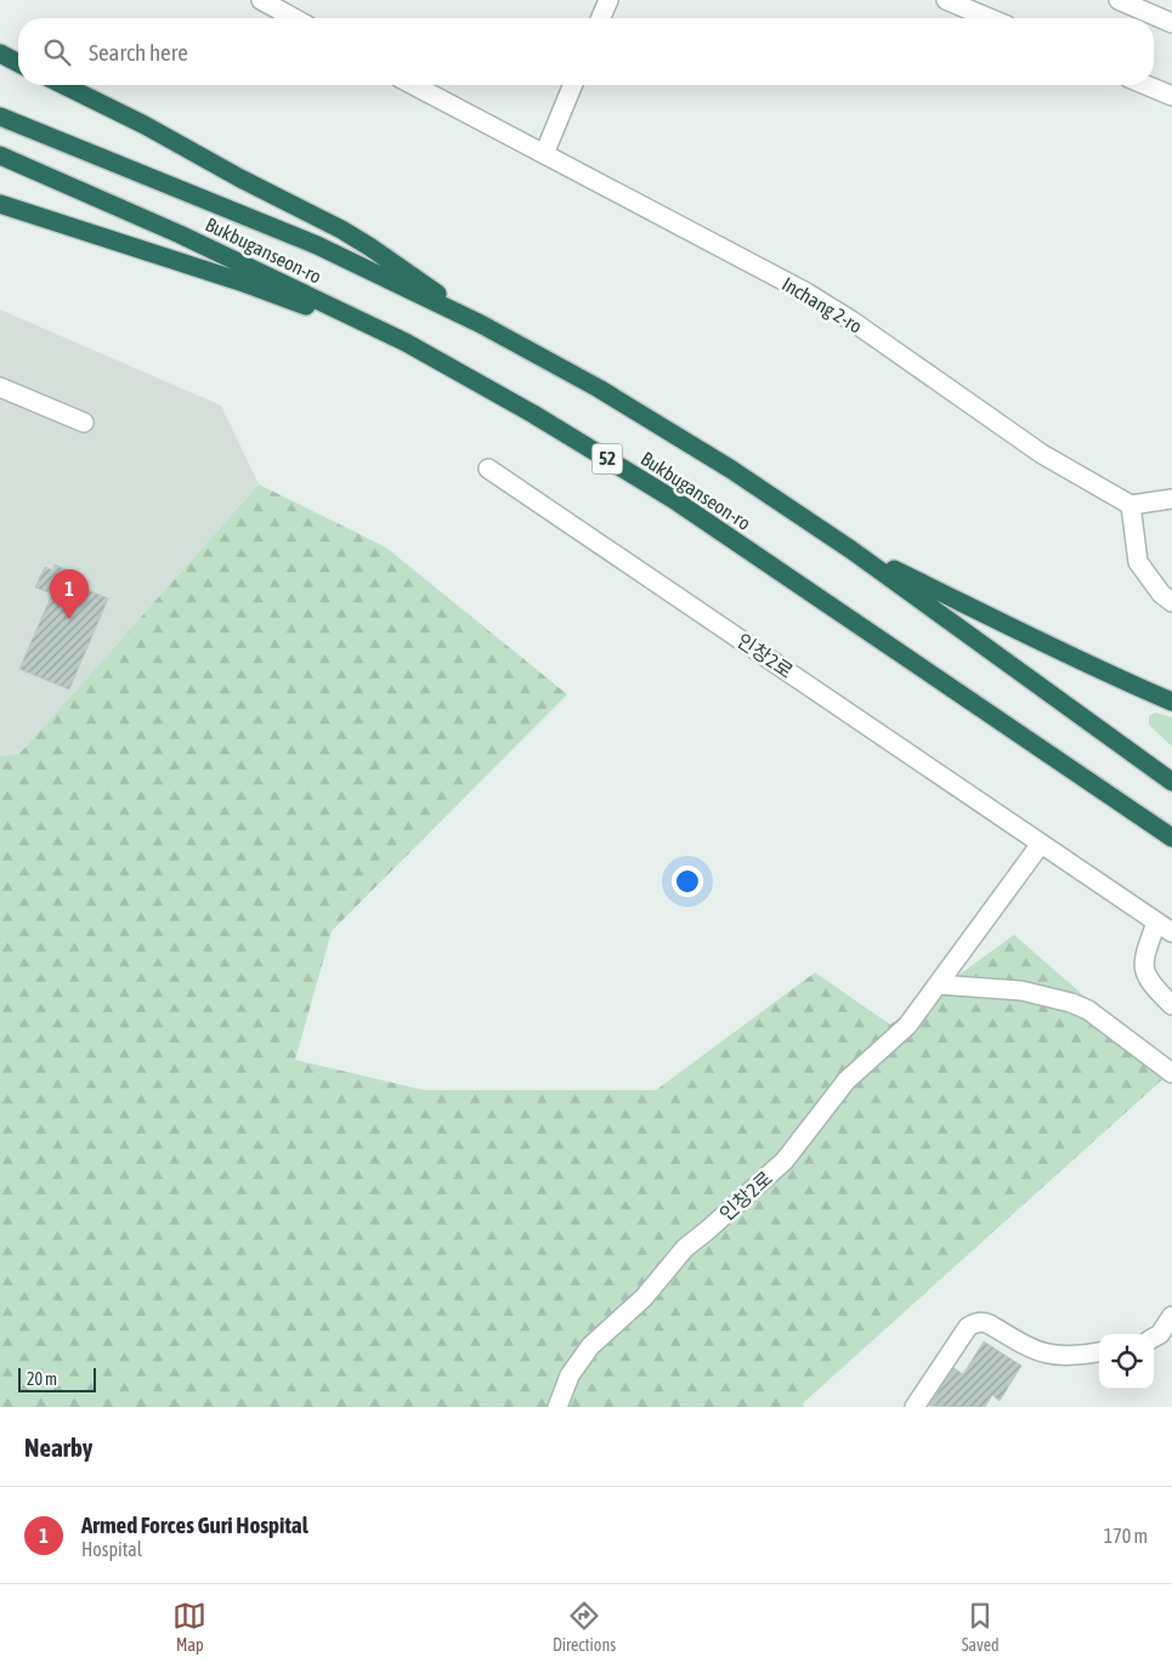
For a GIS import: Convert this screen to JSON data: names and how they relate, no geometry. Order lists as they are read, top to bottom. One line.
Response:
{"streets":{"highway":["Bukbuganseon-ro","52"],"street":["Inchang 2-ro","인창2로"]},"scale_bar":"20 m","page":{"search":"Search here","pins":"1","scale":"20 m","heading":"Nearby","list":[{"mark":"1","name":"Armed Forces Guri Hospital","note":"Hospital","value":"170 m"}],"nav":["Map","Directions","Saved"]}}
